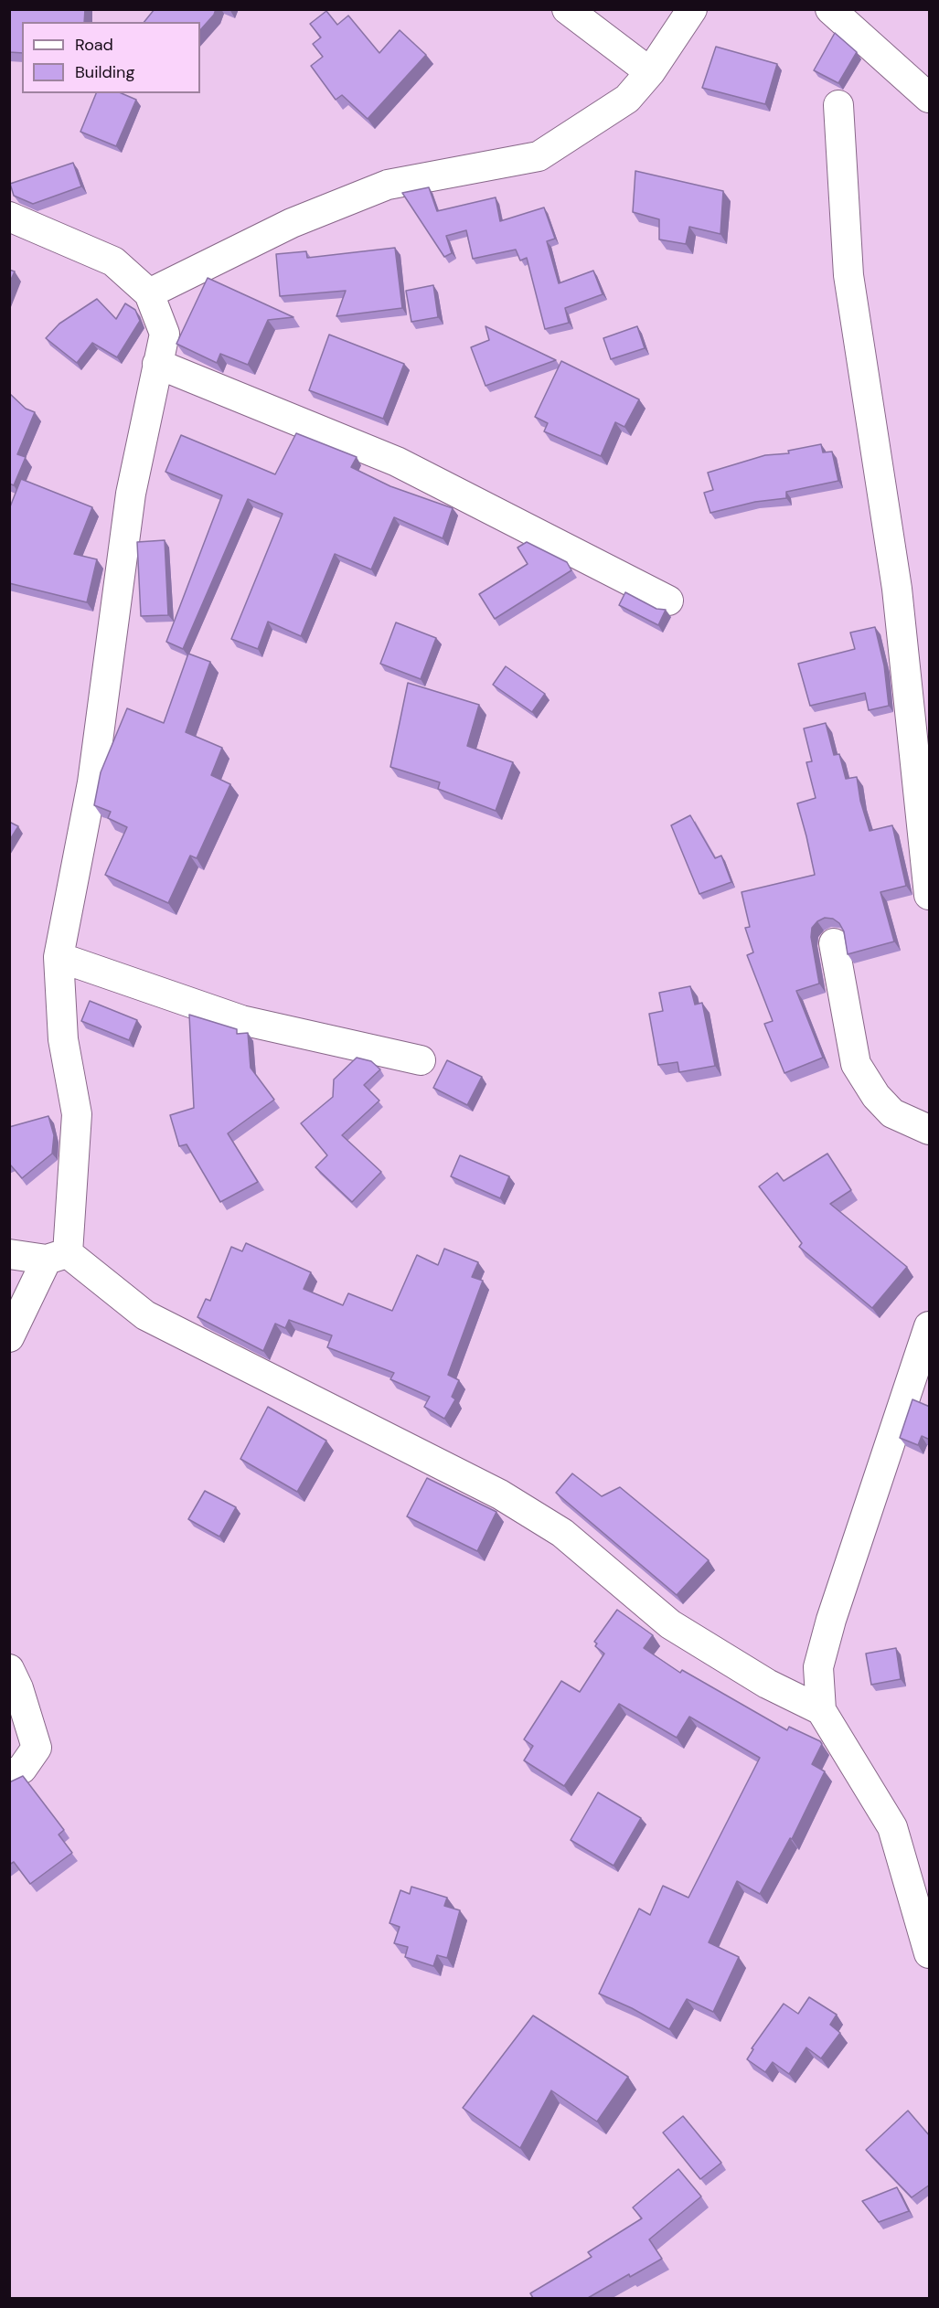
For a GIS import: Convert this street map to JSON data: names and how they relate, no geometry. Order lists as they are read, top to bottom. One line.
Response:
{"legend":["Road","Building"]}
